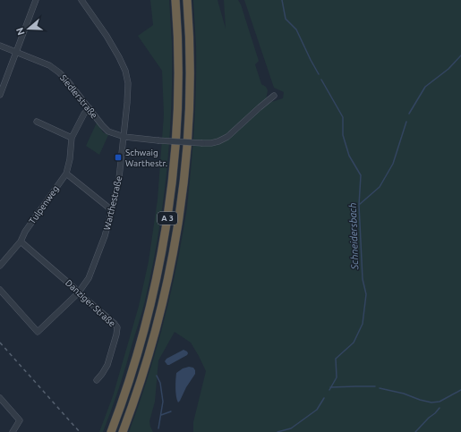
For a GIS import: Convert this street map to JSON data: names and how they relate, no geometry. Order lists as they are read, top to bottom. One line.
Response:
{"streets":{"highway":["A 3"],"street":["Siedlerstraße","Warthestraße","Tulpenweg","Danziger Straße"]},"crossings":[["Siedlerstraße","Warthestraße"],["Siedlerstraße","Tulpenweg"],["Warthestraße","Danziger Straße"],["Tulpenweg","Danziger Straße"]],"water":["Schneidersbach"],"places":{"transit":["Schwaig Warthestr."]},"north":"left"}
